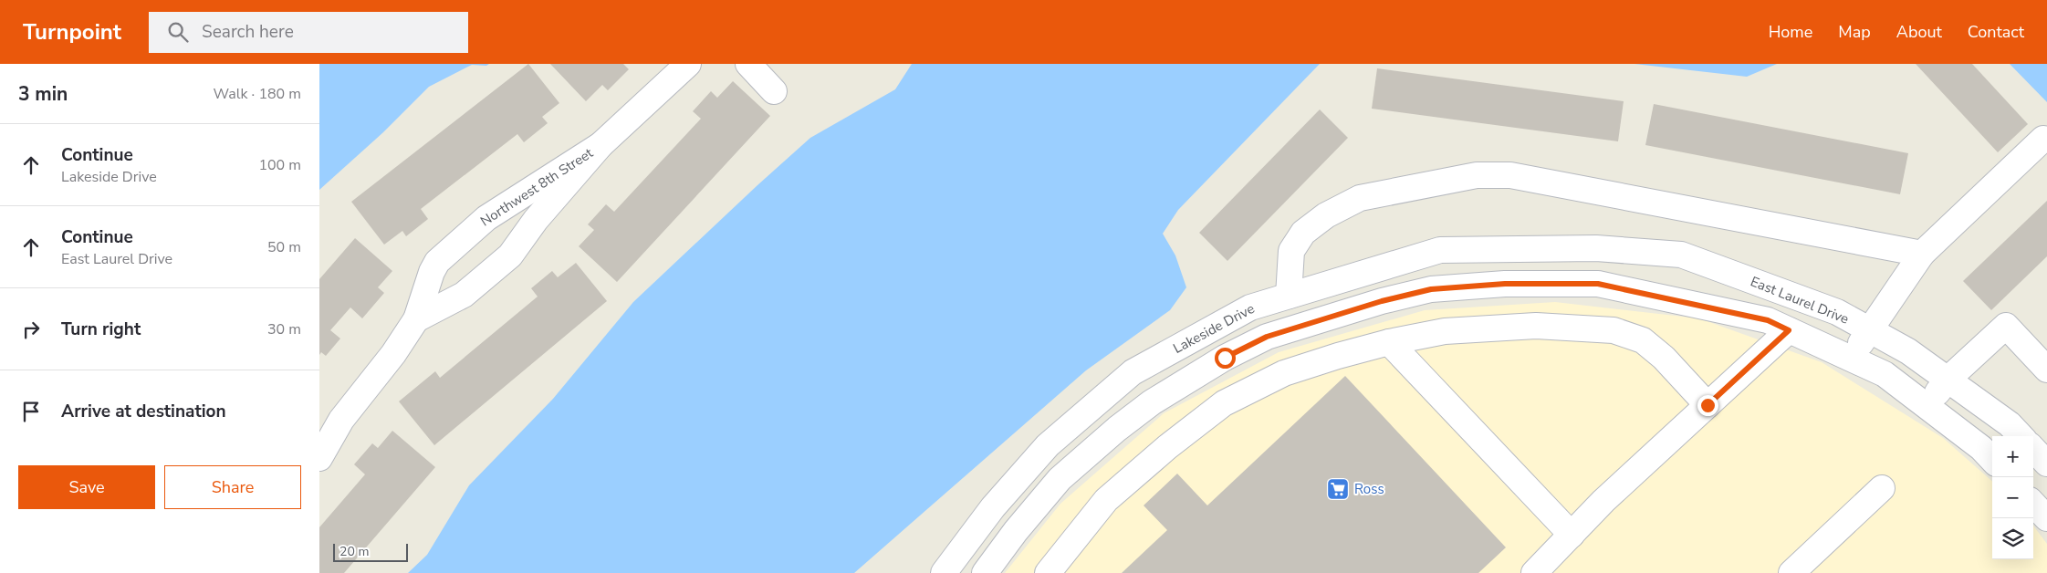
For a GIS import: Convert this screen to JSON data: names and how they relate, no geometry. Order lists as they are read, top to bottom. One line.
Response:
{"streets":{"street":["Northwest 8th Street","East Laurel Drive","Lakeside Drive"]},"crossings":[["East Laurel Drive","Lakeside Drive"]],"places":{"supermarket":["Ross"]},"scale_bar":"20 m","page":{"header":"Turnpoint","search":"Search here","nav":["Home","Map","About","Contact"],"heading":["3 min","Walk · 180 m"],"list":[["Continue","Lakeside Drive","100 m"],["Continue","East Laurel Drive","50 m"],["Turn right","30 m"],"Arrive at destination"],"map_buttons":["+","−"],"buttons":["Save","Share"],"scale":"20 m"}}
